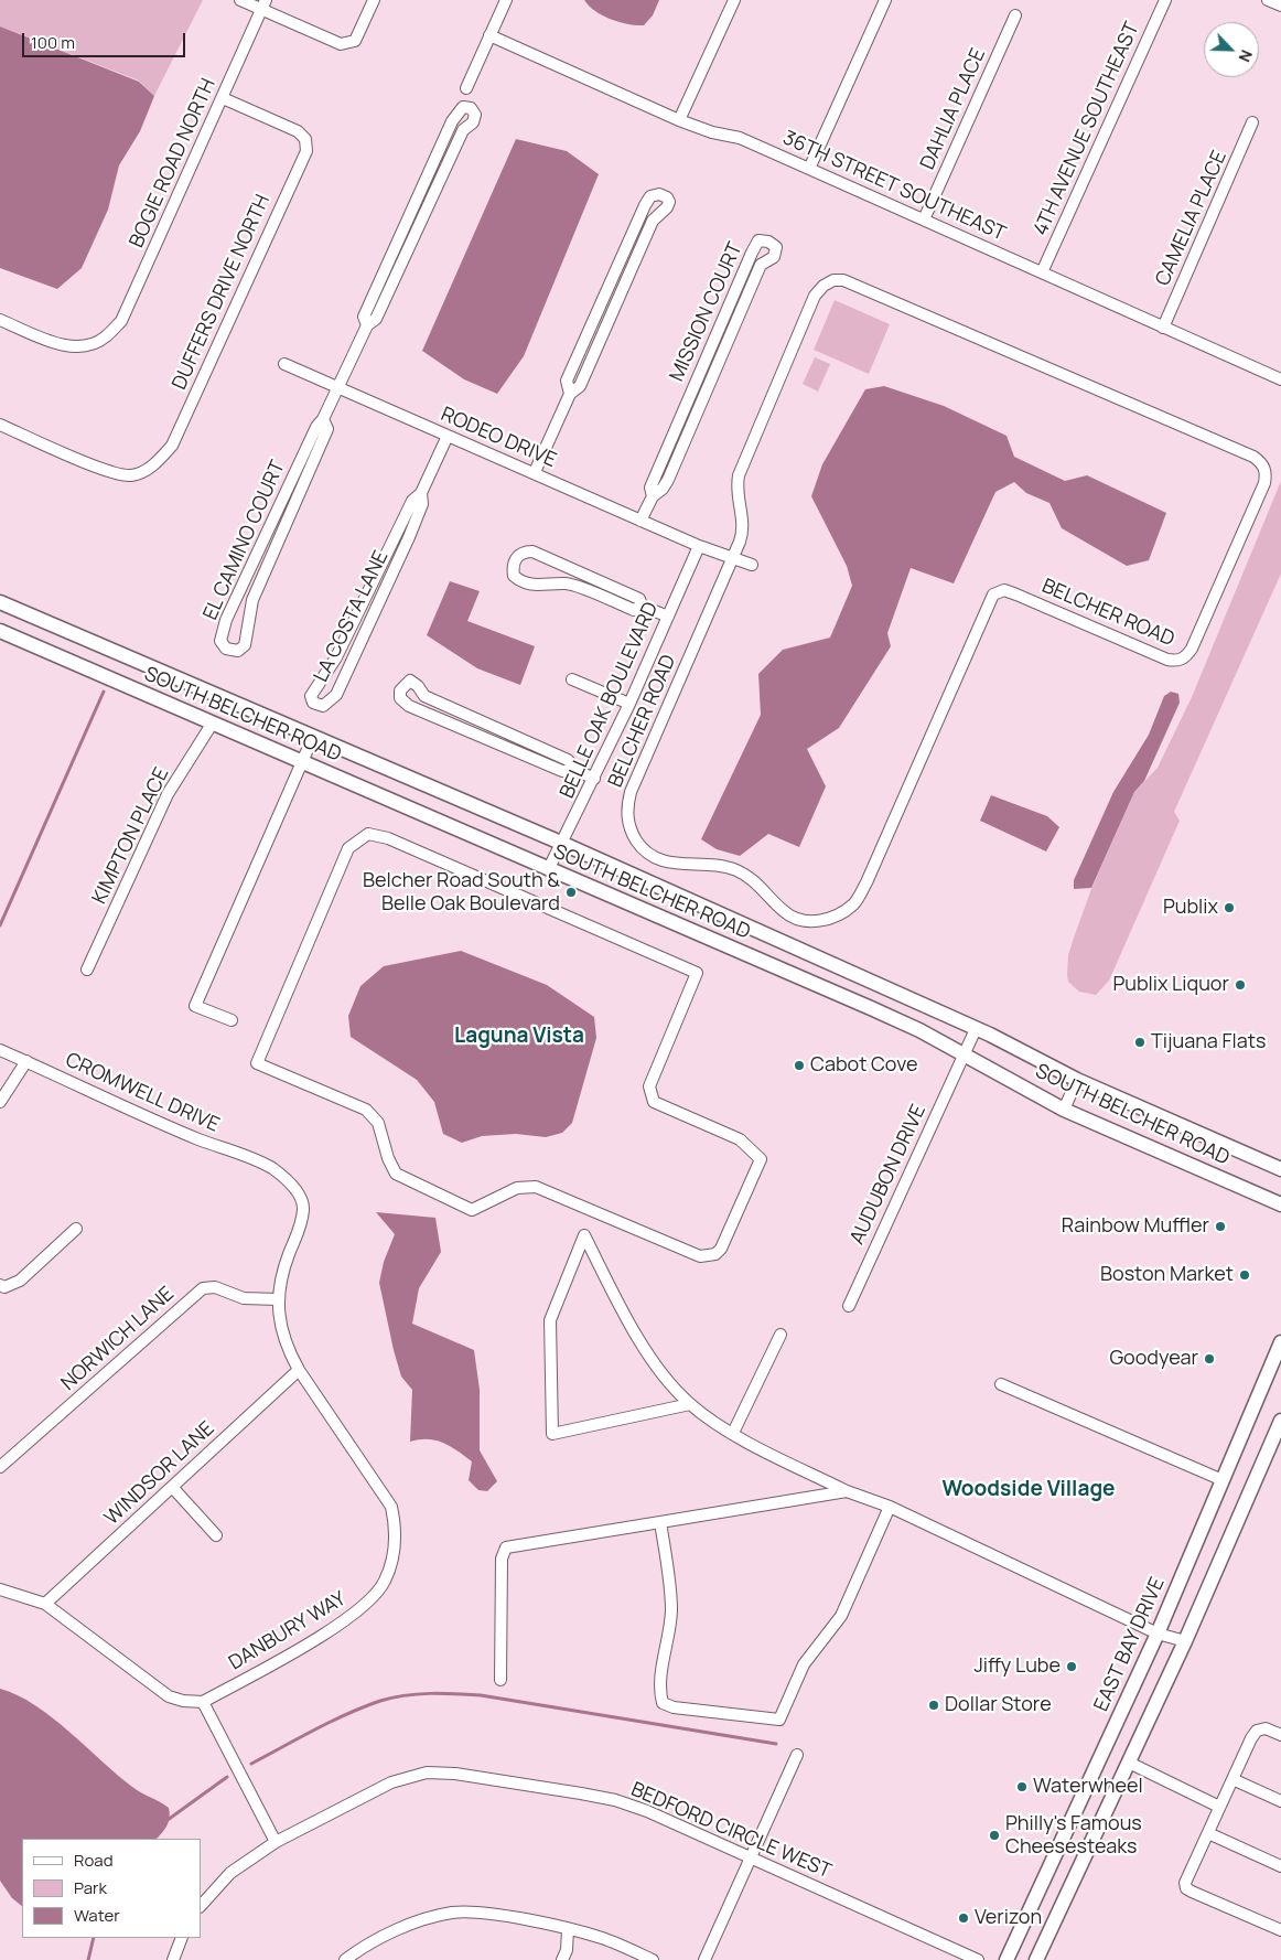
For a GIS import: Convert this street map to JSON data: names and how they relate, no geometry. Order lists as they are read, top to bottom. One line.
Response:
{"streets":{"main road":["SOUTH BELCHER ROAD","EAST BAY DRIVE"],"street":["DAHLIA PLACE","4TH AVENUE SOUTHEAST","BOGIE ROAD NORTH","36TH STREET SOUTHEAST","CAMELIA PLACE","DUFFERS DRIVE NORTH","MISSION COURT","RODEO DRIVE","EL CAMINO COURT","BELCHER ROAD","LA COSTA LANE","BELLE OAK BOULEVARD","KIMPTON PLACE","CROMWELL DRIVE","AUDUBON DRIVE","NORWICH LANE","WINDSOR LANE","DANBURY WAY","BEDFORD CIRCLE WEST"]},"crossings":[["DAHLIA PLACE","36TH STREET SOUTHEAST"],["4TH AVENUE SOUTHEAST","36TH STREET SOUTHEAST"],["BOGIE ROAD NORTH","DUFFERS DRIVE NORTH"],["36TH STREET SOUTHEAST","CAMELIA PLACE"],["MISSION COURT","RODEO DRIVE"],["RODEO DRIVE","EL CAMINO COURT"],["RODEO DRIVE","LA COSTA LANE"],["RODEO DRIVE","BELLE OAK BOULEVARD"],["BELLE OAK BOULEVARD","SOUTH BELCHER ROAD"],["SOUTH BELCHER ROAD","KIMPTON PLACE"],["SOUTH BELCHER ROAD","AUDUBON DRIVE"],["CROMWELL DRIVE","DANBURY WAY"],["NORWICH LANE","DANBURY WAY"],["WINDSOR LANE","DANBURY WAY"]],"districts":["Laguna Vista","Woodside Village"],"places":["Belcher Road South & Belle Oak Boulevard","Publix","Publix Liquor","Tijuana Flats","Cabot Cove","Rainbow Muffler","Boston Market","Goodyear","Jiffy Lube","Dollar Store","Waterwheel","Philly's Famous Cheesesteaks","Verizon"],"legend":["Road","Park","Water"],"scale_bar":"100 m","north":"bottom right"}
